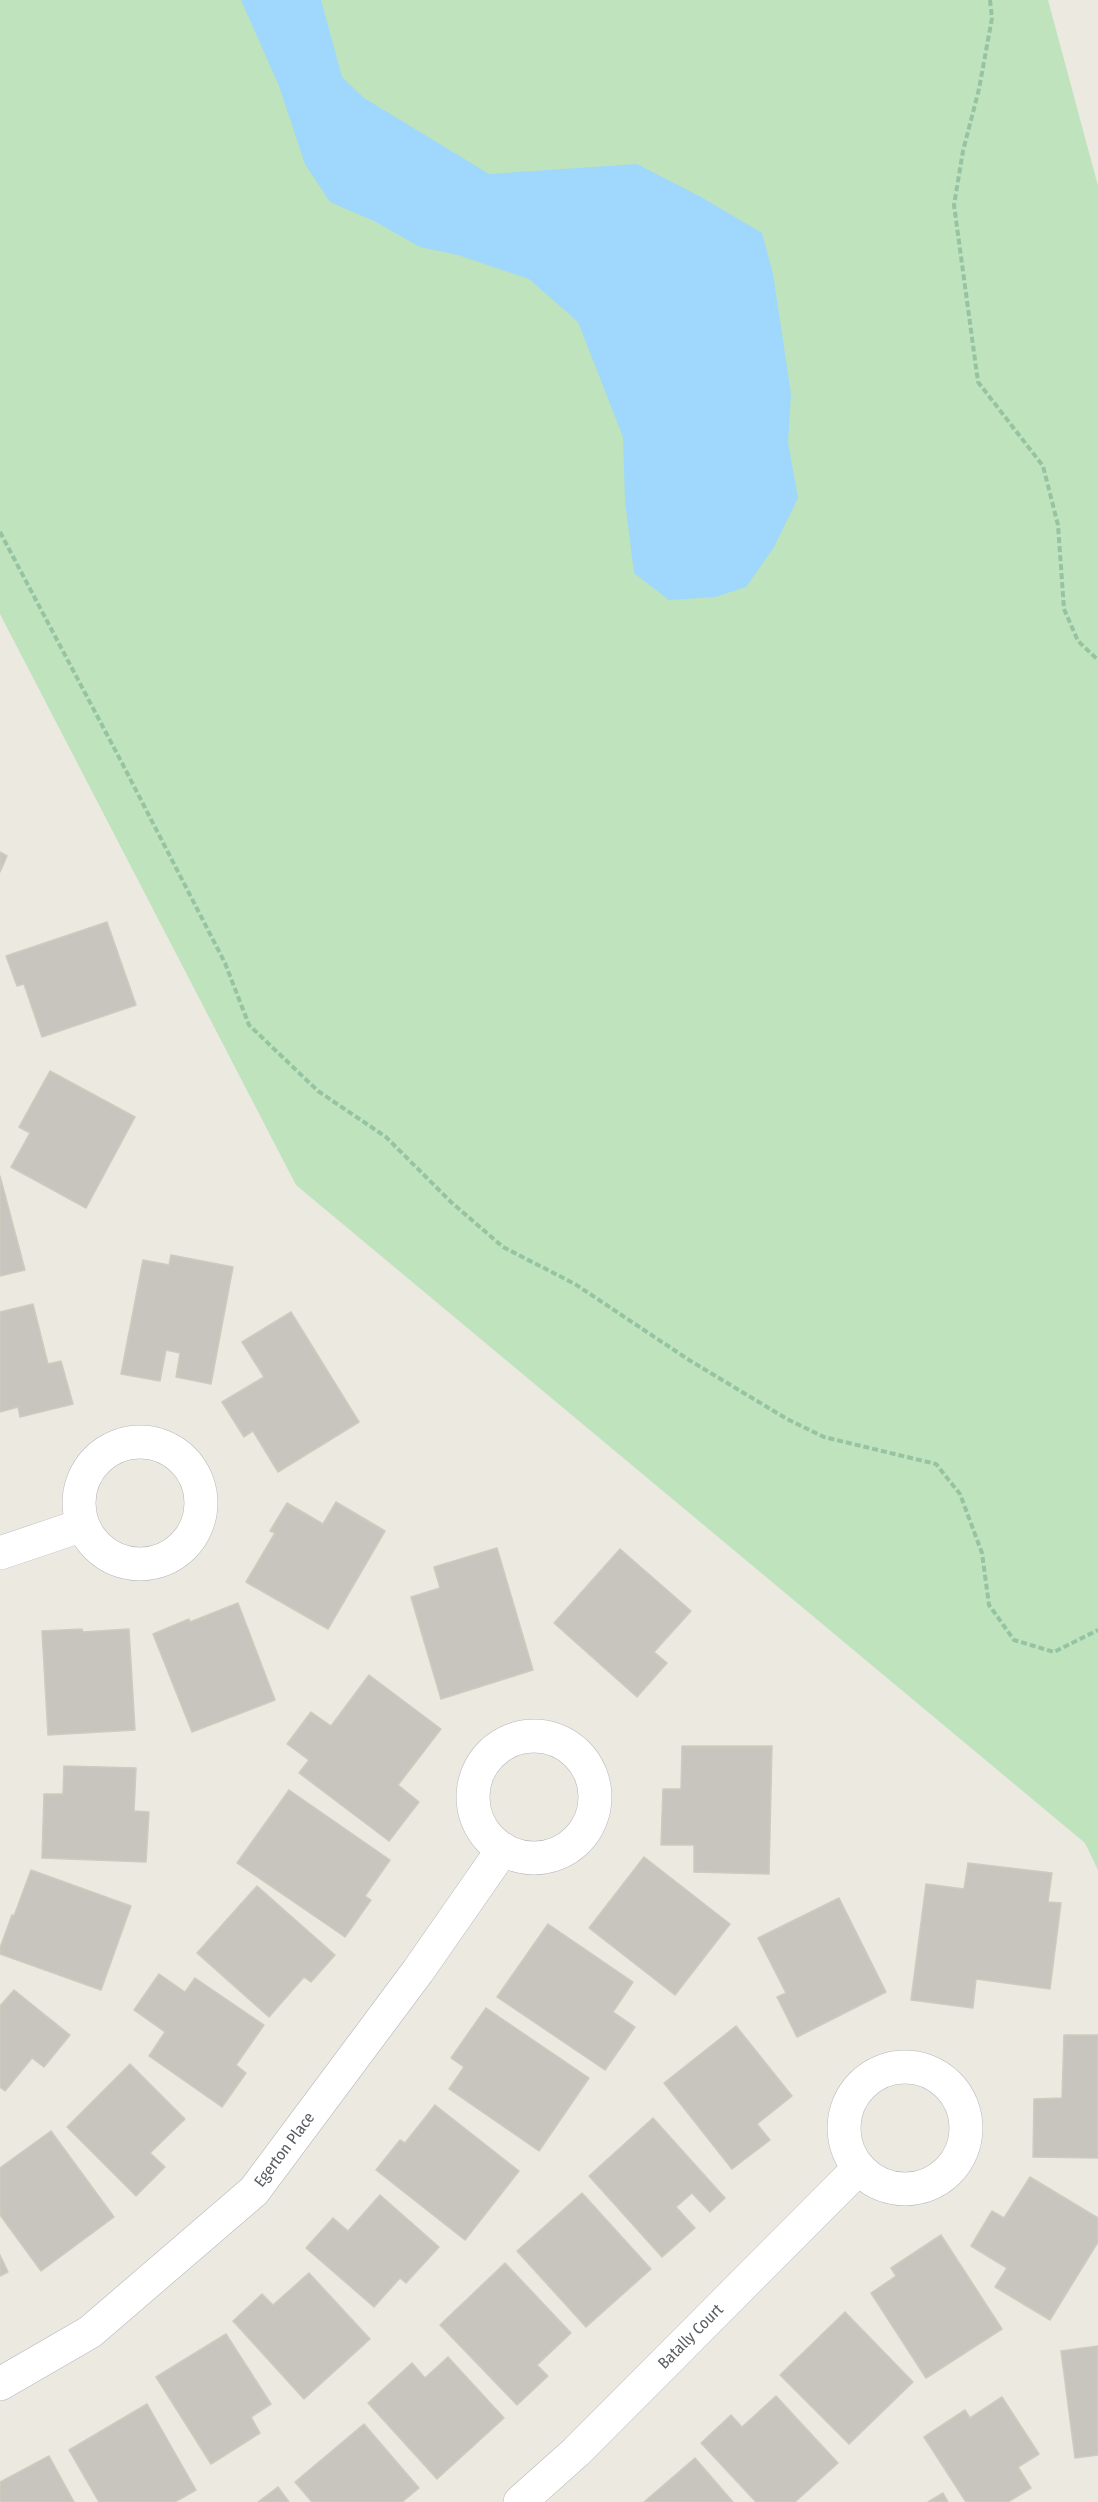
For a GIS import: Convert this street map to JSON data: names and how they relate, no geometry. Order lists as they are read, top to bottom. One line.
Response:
{"streets":{"street":["Egerton Place","Batally Court"]}}
